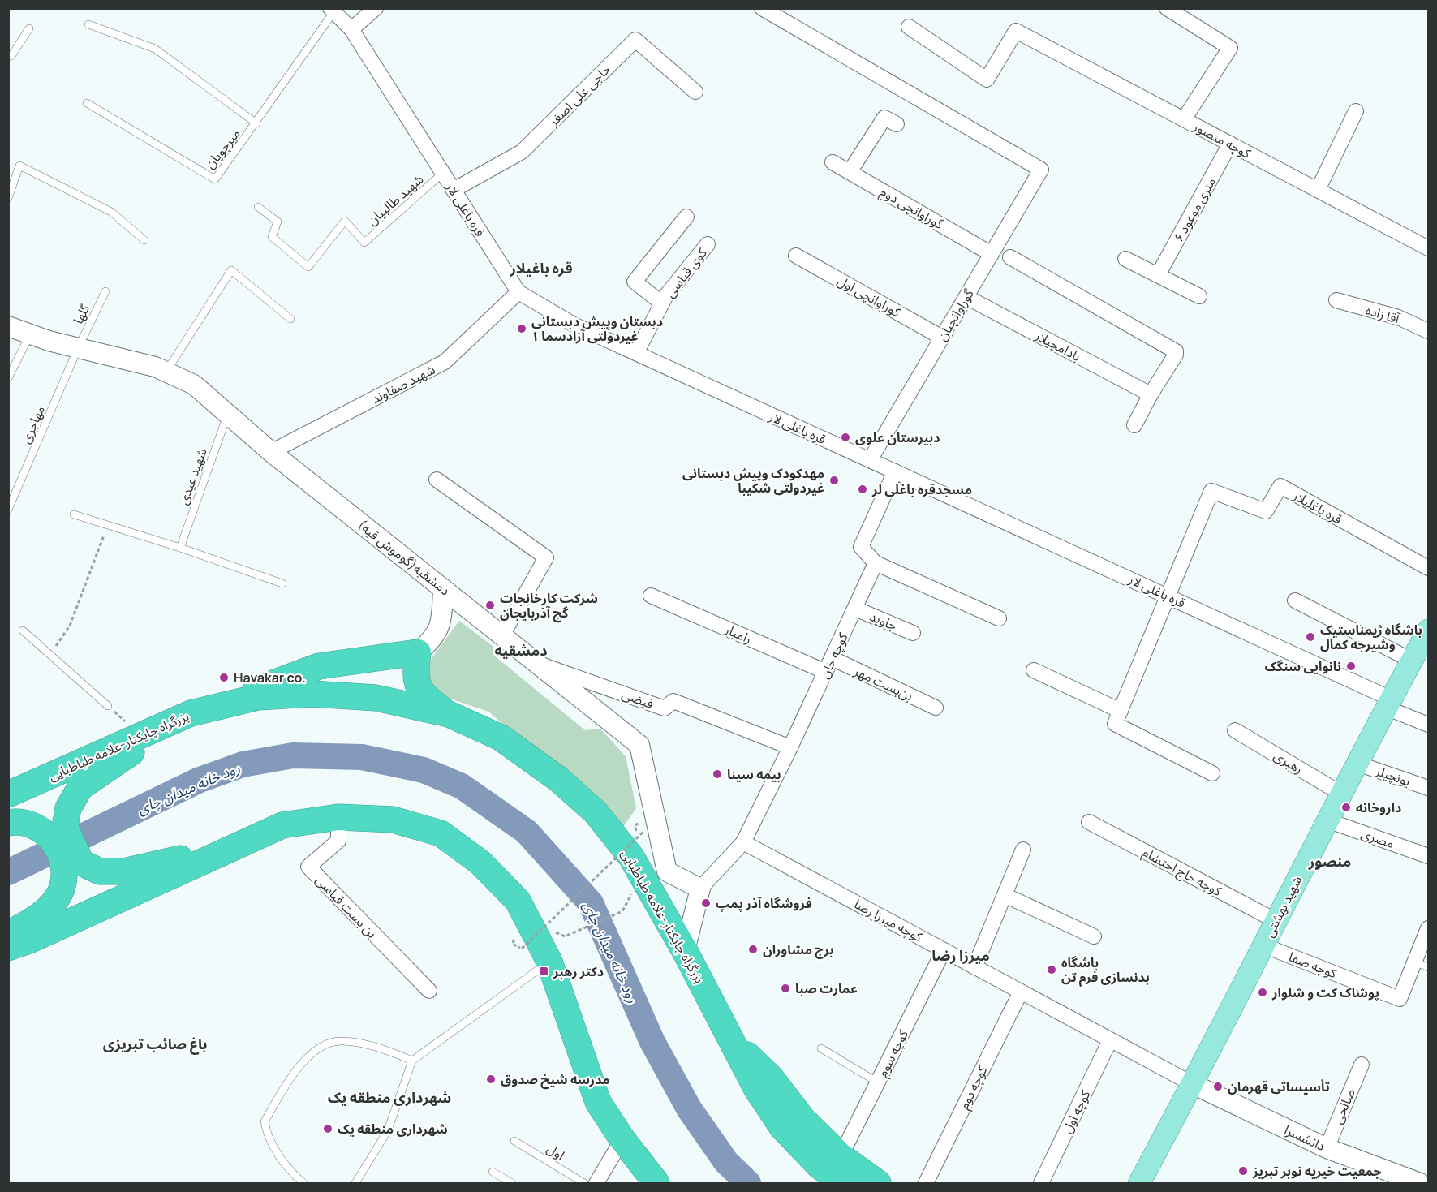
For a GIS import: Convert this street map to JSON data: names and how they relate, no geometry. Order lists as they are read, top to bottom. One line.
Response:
{"streets":{"highway":["بزرگراه چایکنار-علامه طباطبایی"],"main road":["دمشقیه(گوموش قیه)","شهید بهشتى","دانشسرا"],"street":["حاجی علی اصغر","کوچه منصور","گوراوانچی دوم","قره باغلی لار","۶ متری موعود","کوی قیاسی","گوراوانچی اول","آقا زاده","گوراوانچیان","بادامچیلار","شهید صفاوند","قره باغلیلار","جاوید","رامیار","کوچه خان","بن‌بست مهر","فیضی","رهبری","یونچیلر","مصری","کوچه حاج احتشام","بن بست قیاسی","کوچه میرزا رضا","کوچه صفا","کوچه سوم","کوچه دوم","صالحی","کوچه اول"],"lane":["میرچوپان","شهید طالبیان","گلها","مهاجری","شهید عیدی","اول"]},"crossings":[["حاجی علی اصغر","قره باغلی لار"],["کوچه منصور","۶ متری موعود"],["میرچوپان","قره باغلی لار"],["شهید طالبیان","قره باغلی لار"],["گوراوانچی دوم","گوراوانچیان"],["قره باغلی لار","کوی قیاسی"],["قره باغلی لار","گوراوانچیان"],["قره باغلی لار","شهید صفاوند"],["قره باغلی لار","قره باغلیلار"],["قره باغلی لار","شهید بهشتى"],["گوراوانچی اول","گوراوانچیان"],["گلها","مهاجری"],["گلها","دمشقیه(گوموش قیه)"],["گوراوانچیان","بادامچیلار"],["شهید صفاوند","دمشقیه(گوموش قیه)"],["مهاجری","دمشقیه(گوموش قیه)"],["شهید عیدی","دمشقیه(گوموش قیه)"],["دمشقیه(گوموش قیه)","فیضی"],["جاوید","کوچه خان"],["رامیار","کوچه خان"],["کوچه خان","بن‌بست مهر"],["کوچه خان","فیضی"],["کوچه خان","کوچه میرزا رضا"],["رهبری","شهید بهشتى"],["یونچیلر","شهید بهشتى"],["مصری","شهید بهشتى"],["کوچه حاج احتشام","شهید بهشتى"],["شهید بهشتى","کوچه میرزا رضا"],["شهید بهشتى","کوچه صفا"],["شهید بهشتى","دانشسرا"],["کوچه میرزا رضا","کوچه سوم"],["کوچه میرزا رضا","کوچه دوم"],["کوچه میرزا رضا","کوچه اول"],["کوچه میرزا رضا","دانشسرا"],["صالحی","دانشسرا"]],"districts":["قره باغیلار","دمشقیه","منصور","میرزا رضا","باغ صائب تبریزی","شهرداری منطقه یک"],"water":["رود خانه میدان چای"],"places":{"other":["دبستان وپیش دبستانی غیردولتی آزادسما ۱","دبیرستان علوی","مهدکودک وپیش دبستانی غیردولتی شکیبا","مسجدقره باغلی لر","شرکت کارخانجات گچ آذربایجان","باشگاه ژیمناستیک وشیرجه کمال","نانوایی سنگک","Havakar co.","بیمه سینا","داروخانه","فروشگاه آذر پمپ","برج مشاوران","باشگاه بدنسازی فرم تن","عمارت صبا","پوشاک کت و شلوار","مدرسه شیخ صدوق","تأسیساتی قهرمان","شهرداری منطقه یک","جمعیت خیریه نوبر تبریز"],"transit":["دکتر رهبر"]}}
